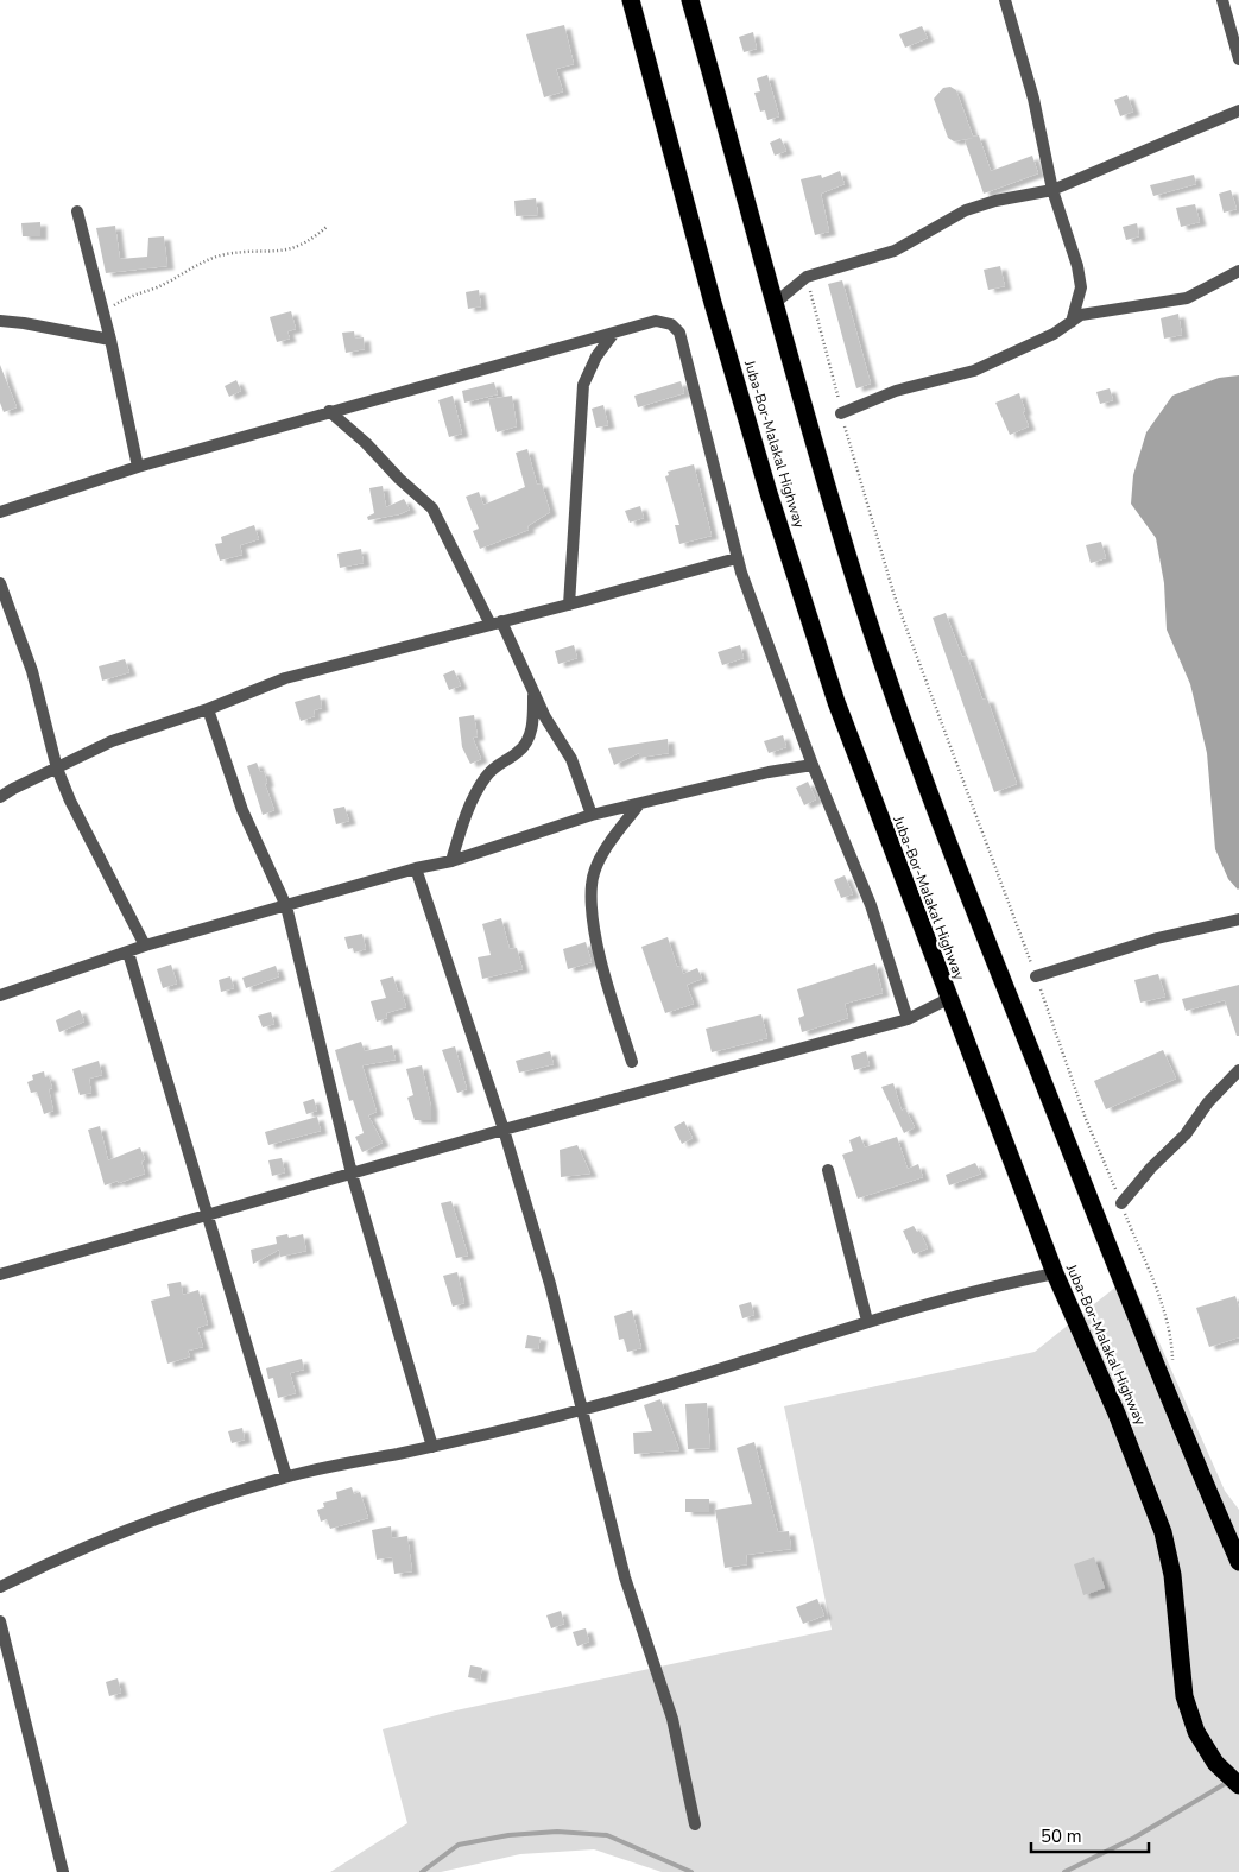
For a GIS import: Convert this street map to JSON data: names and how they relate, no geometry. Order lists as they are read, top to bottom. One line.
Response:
{"streets":{"highway":["Juba-Bor-Malakal Highway"]},"scale_bar":"50 m"}
